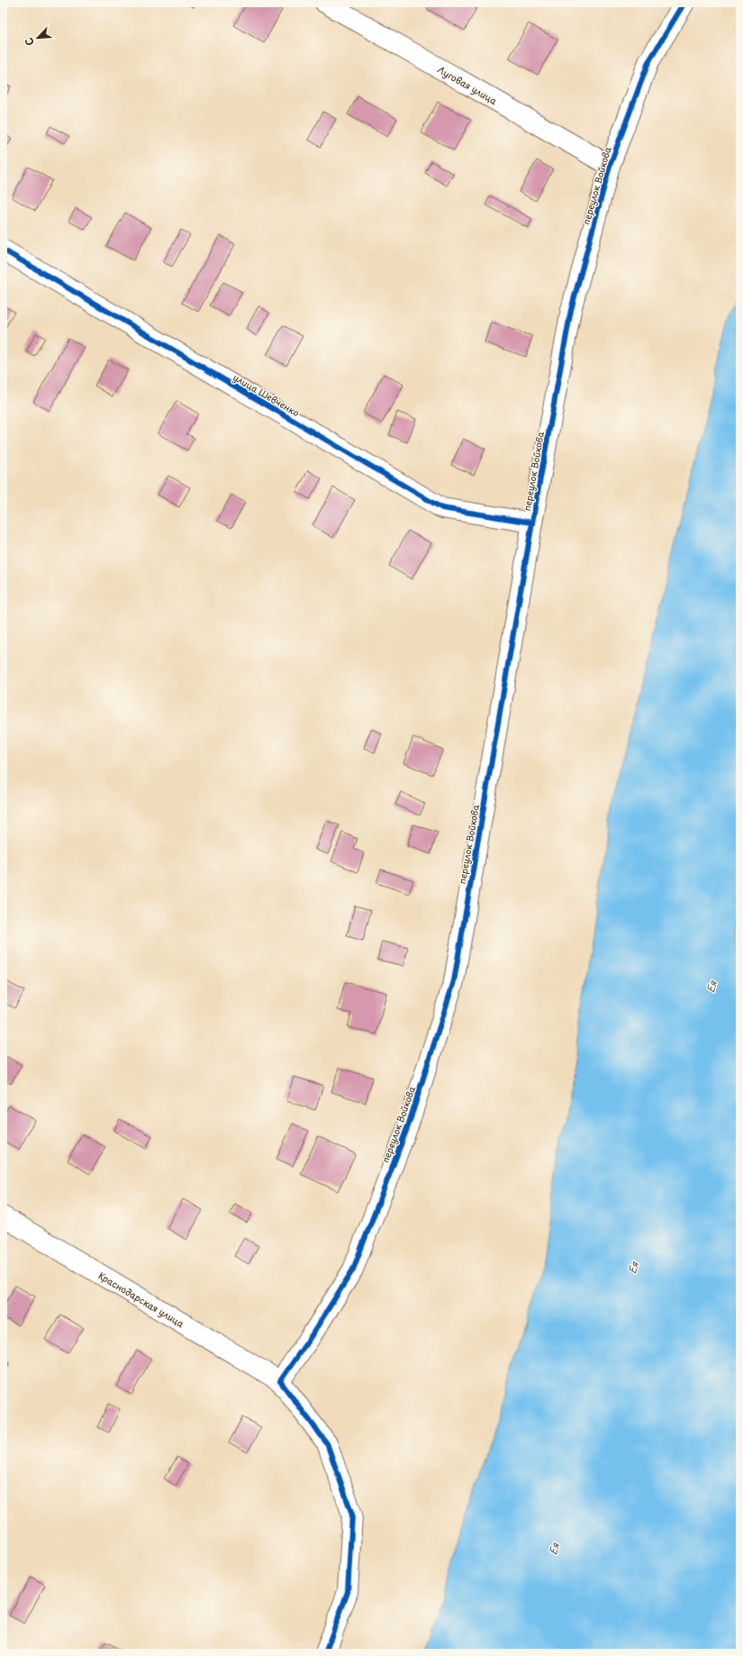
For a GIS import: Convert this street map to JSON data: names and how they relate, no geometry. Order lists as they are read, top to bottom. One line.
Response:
{"streets":{"street":["Луговая улица","переулок Войкова","улица Шевченко","Краснодарская улица"]},"crossings":[["Луговая улица","переулок Войкова"],["переулок Войкова","улица Шевченко"],["переулок Войкова","Краснодарская улица"]],"water":["Ея"],"north":"bottom left"}
